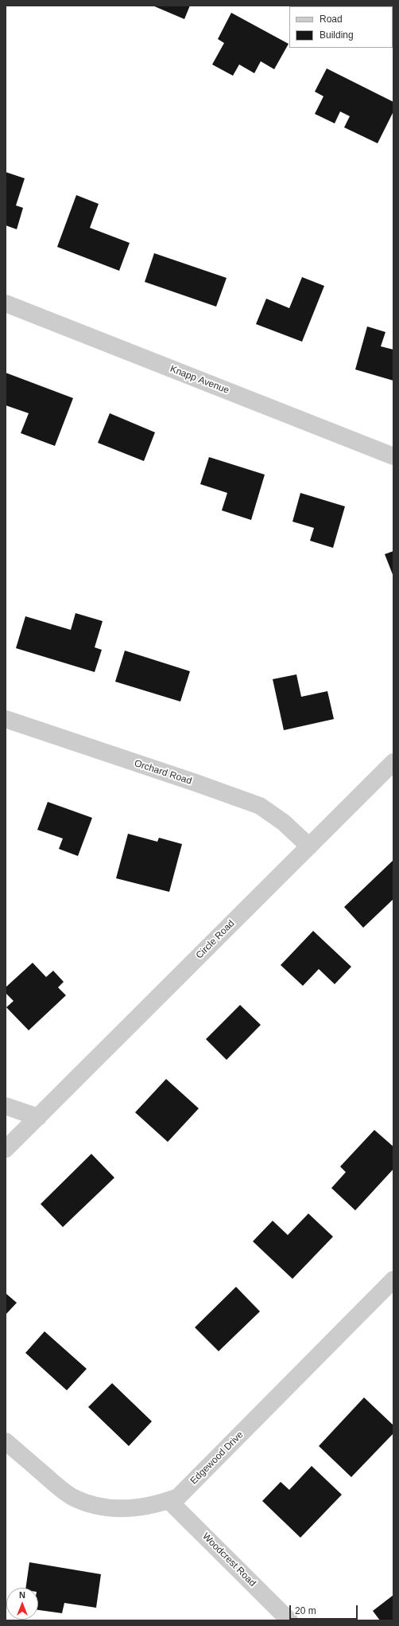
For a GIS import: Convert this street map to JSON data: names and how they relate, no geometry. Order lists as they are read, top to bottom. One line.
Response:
{"streets":{"street":["Knapp Avenue","Orchard Road","Circle Road","Edgewood Drive","Woodcrest Road"]},"crossings":[["Orchard Road","Circle Road"],["Edgewood Drive","Woodcrest Road"]],"legend":["Road","Building"],"scale_bar":"20 m","north":"top"}
